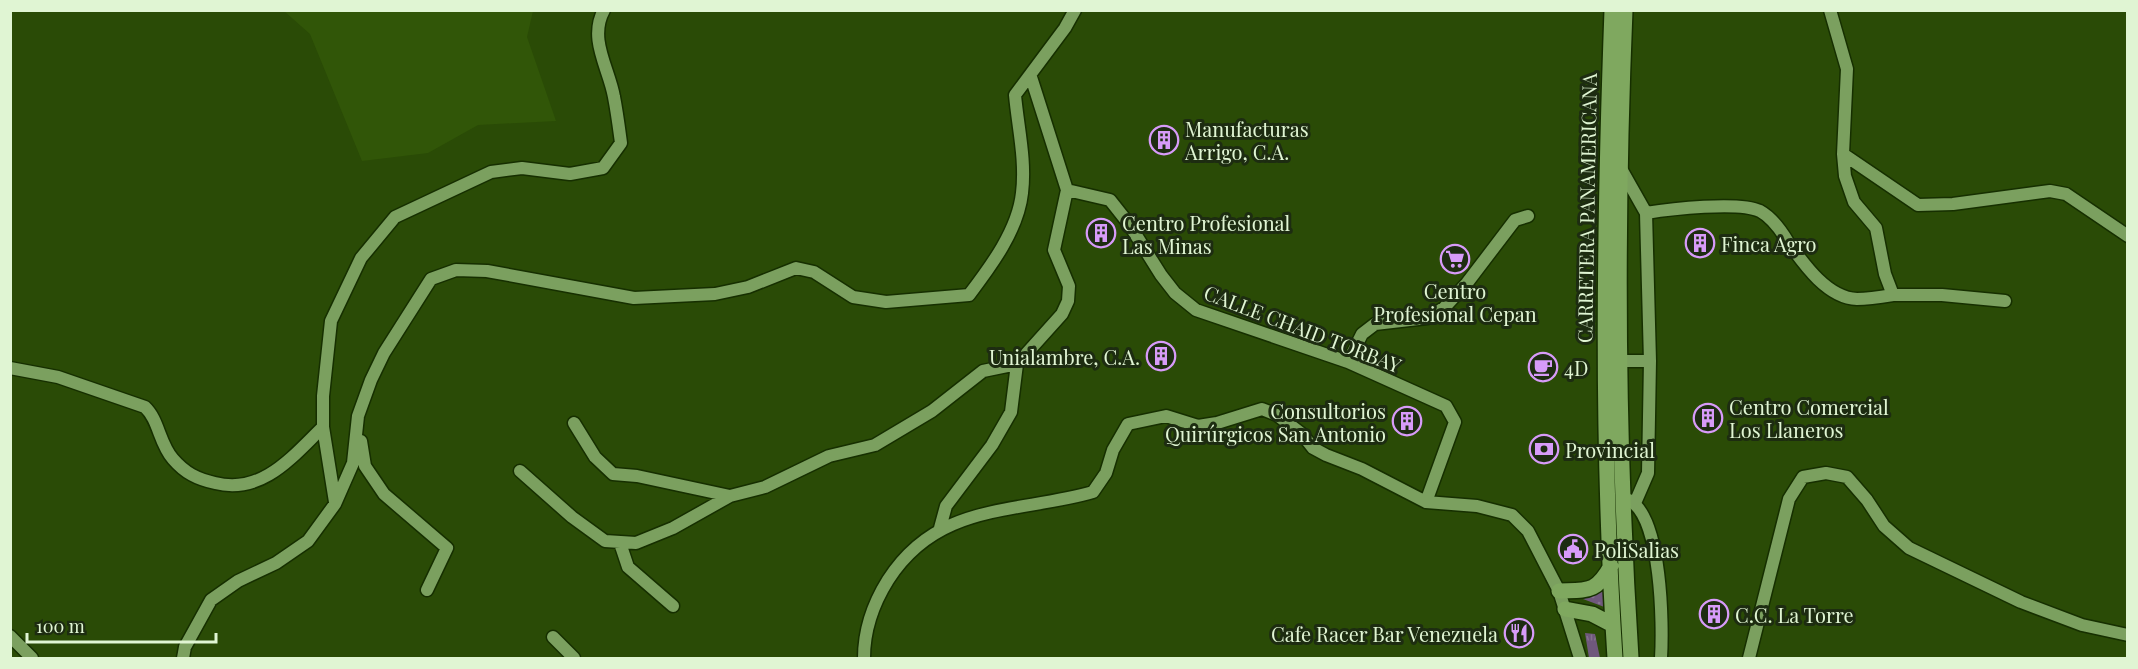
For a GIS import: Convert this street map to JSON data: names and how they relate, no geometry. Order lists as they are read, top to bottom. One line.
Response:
{"streets":{"main road":["CARRETERA PANAMERICANA"],"street":["CALLE CHAID TORBAY"]},"places":{"building":["Manufacturas Arrigo, C.A.","Centro Profesional Las Minas","Finca Agro","Unialambre, C.A.","Centro Comercial Los Llaneros","Consultorios Quirúrgicos San Antonio","C.C. La Torre"],"supermarket":["Centro Profesional Cepan"],"cafe":["4D"],"bank":["Provincial"],"public building":["PoliSalias"],"restaurant":["Cafe Racer Bar Venezuela"]},"scale_bar":"100 m"}
